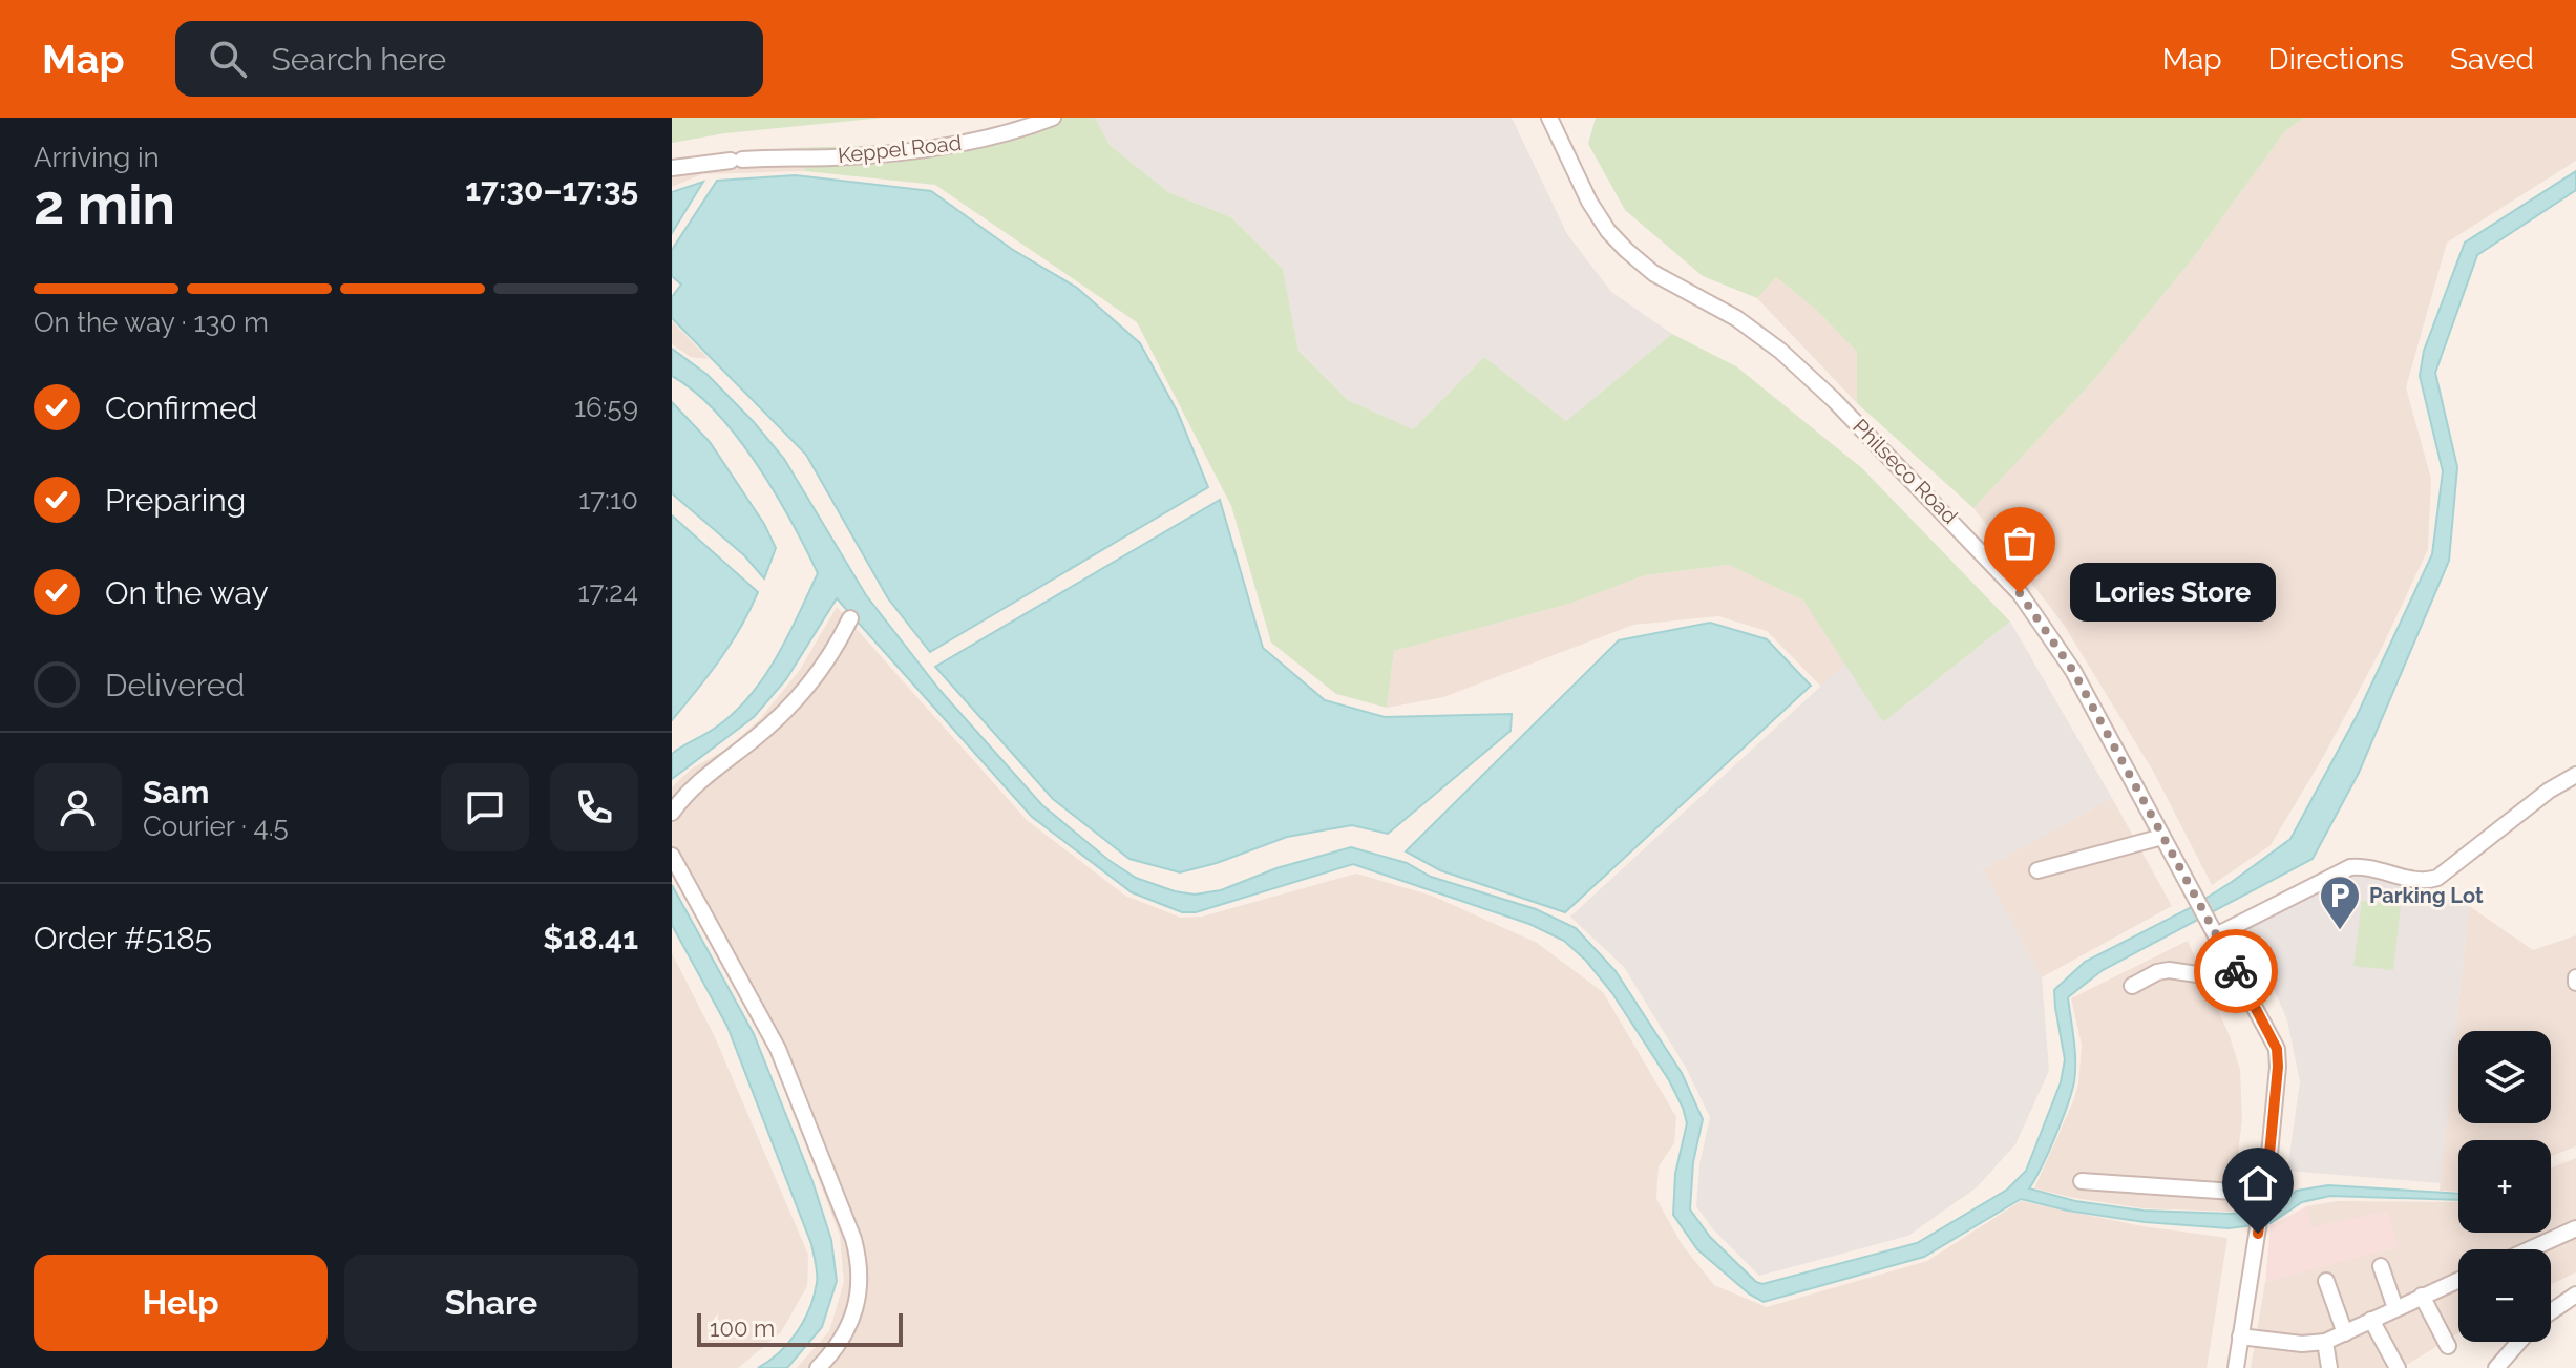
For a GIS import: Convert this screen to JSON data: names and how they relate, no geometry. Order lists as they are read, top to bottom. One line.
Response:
{"streets":{"street":["Keppel Road","Philseco Road"]},"places":{"other":["Lories Store"],"parking":["Parking Lot"]},"scale_bar":"100 m","page":{"header":"Map","search":"Search here","nav":["Map","Directions","Saved"],"heading":["2 min","Arriving in","17:30–17:35"],"panel":["Sam","Courier · 4.5","Order #5185","$18.41"],"bar":"On the way · 130 m","list":[["Confirmed","16:59"],["Preparing","17:10"],["On the way","17:24"],"Delivered"],"bubble":"Lories Store","map_buttons":["+","−"],"buttons":["Help","Share"],"scale":"100 m"}}
